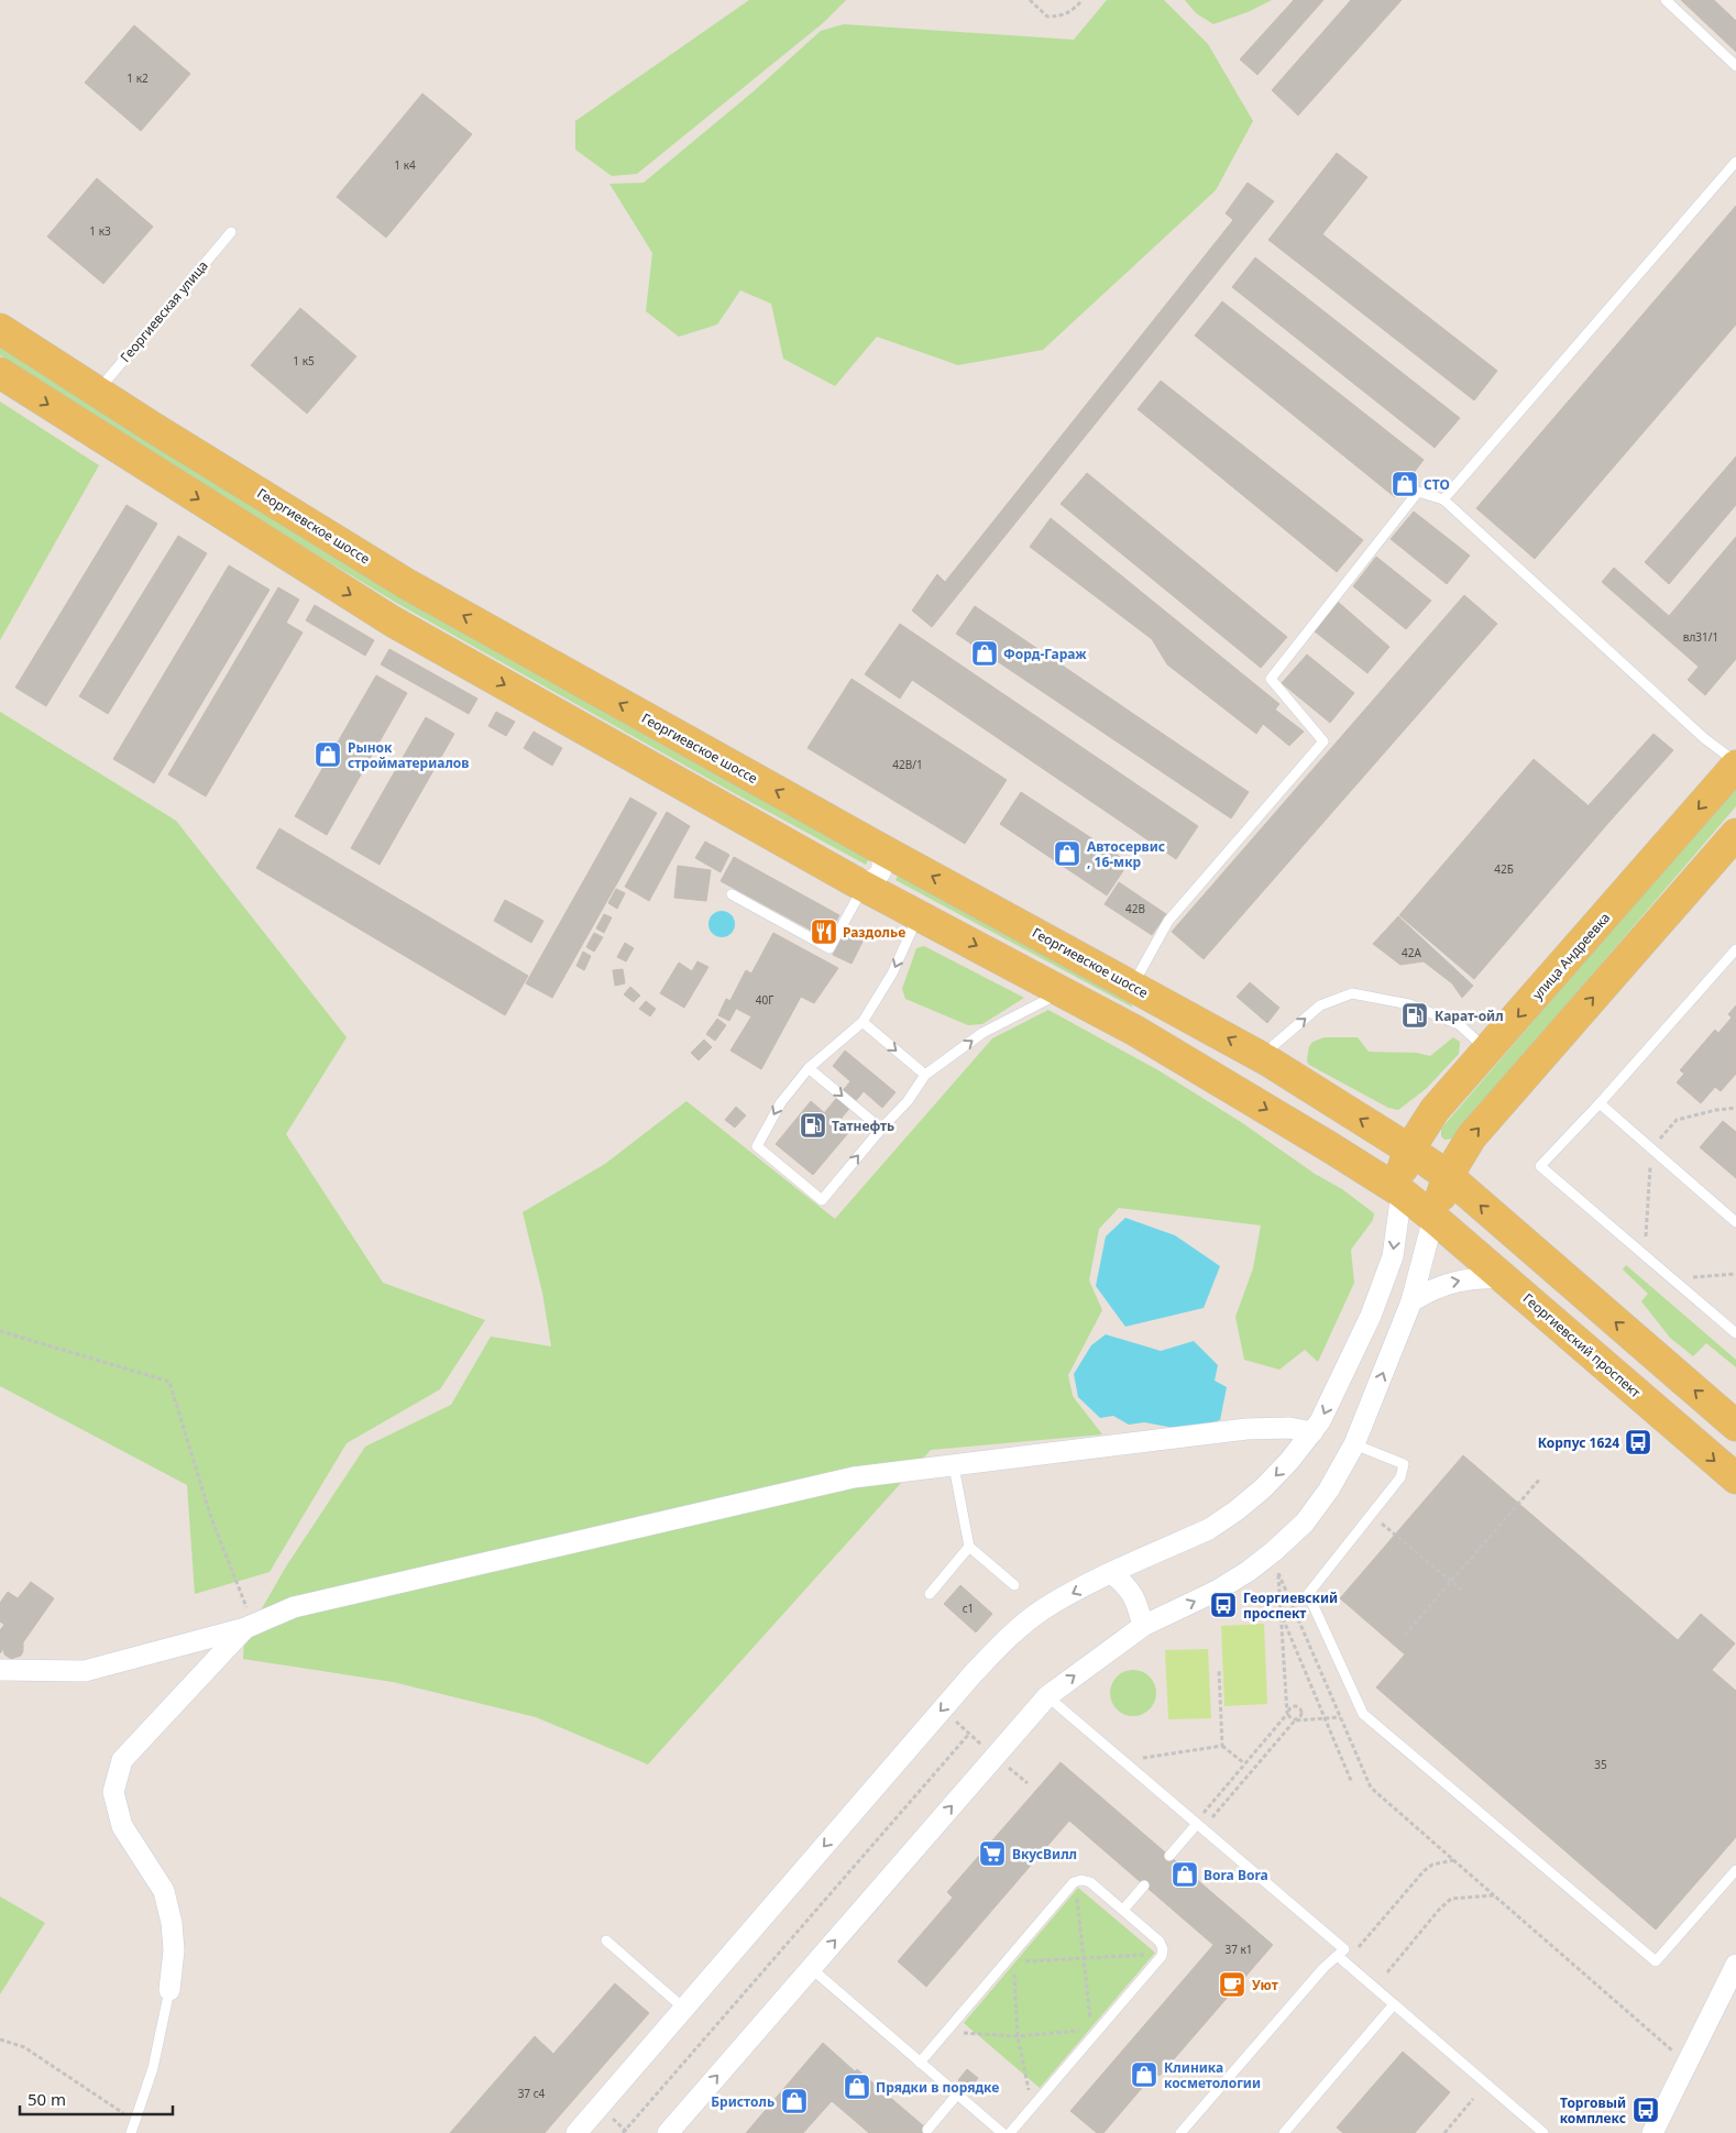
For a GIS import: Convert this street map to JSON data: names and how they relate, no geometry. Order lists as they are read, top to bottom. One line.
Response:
{"streets":{"main road":["Георгиевское шоссе","улица Андреевка","Георгиевский проспект"],"lane":["Георгиевская улица"]},"crossings":[["Георгиевская улица","Георгиевское шоссе"],["Георгиевское шоссе","улица Андреевка"],["улица Андреевка","Георгиевский проспект"]],"places":{"shop":["СТО","Форд-Гараж","Рынок стройматериалов","Автосервис , 16-мкр","Bora Bora","Клиника косметологии","Прядки в порядке","Бристоль"],"restaurant":["Раздолье"],"fuel station":["Карат-ойл","Татнефть"],"bus stop":["Корпус 1624","Георгиевский проспект","Торговый комплекс"],"supermarket":["ВкусВилл"],"cafe":["Уют"]},"house_numbers":["1 к2","1 к4","1 к3","1 к5","вл31/1","42В/1","42Б","42В","42А","40Г","с1","35","37 к1","37 с4"],"scale_bar":"50 m"}
